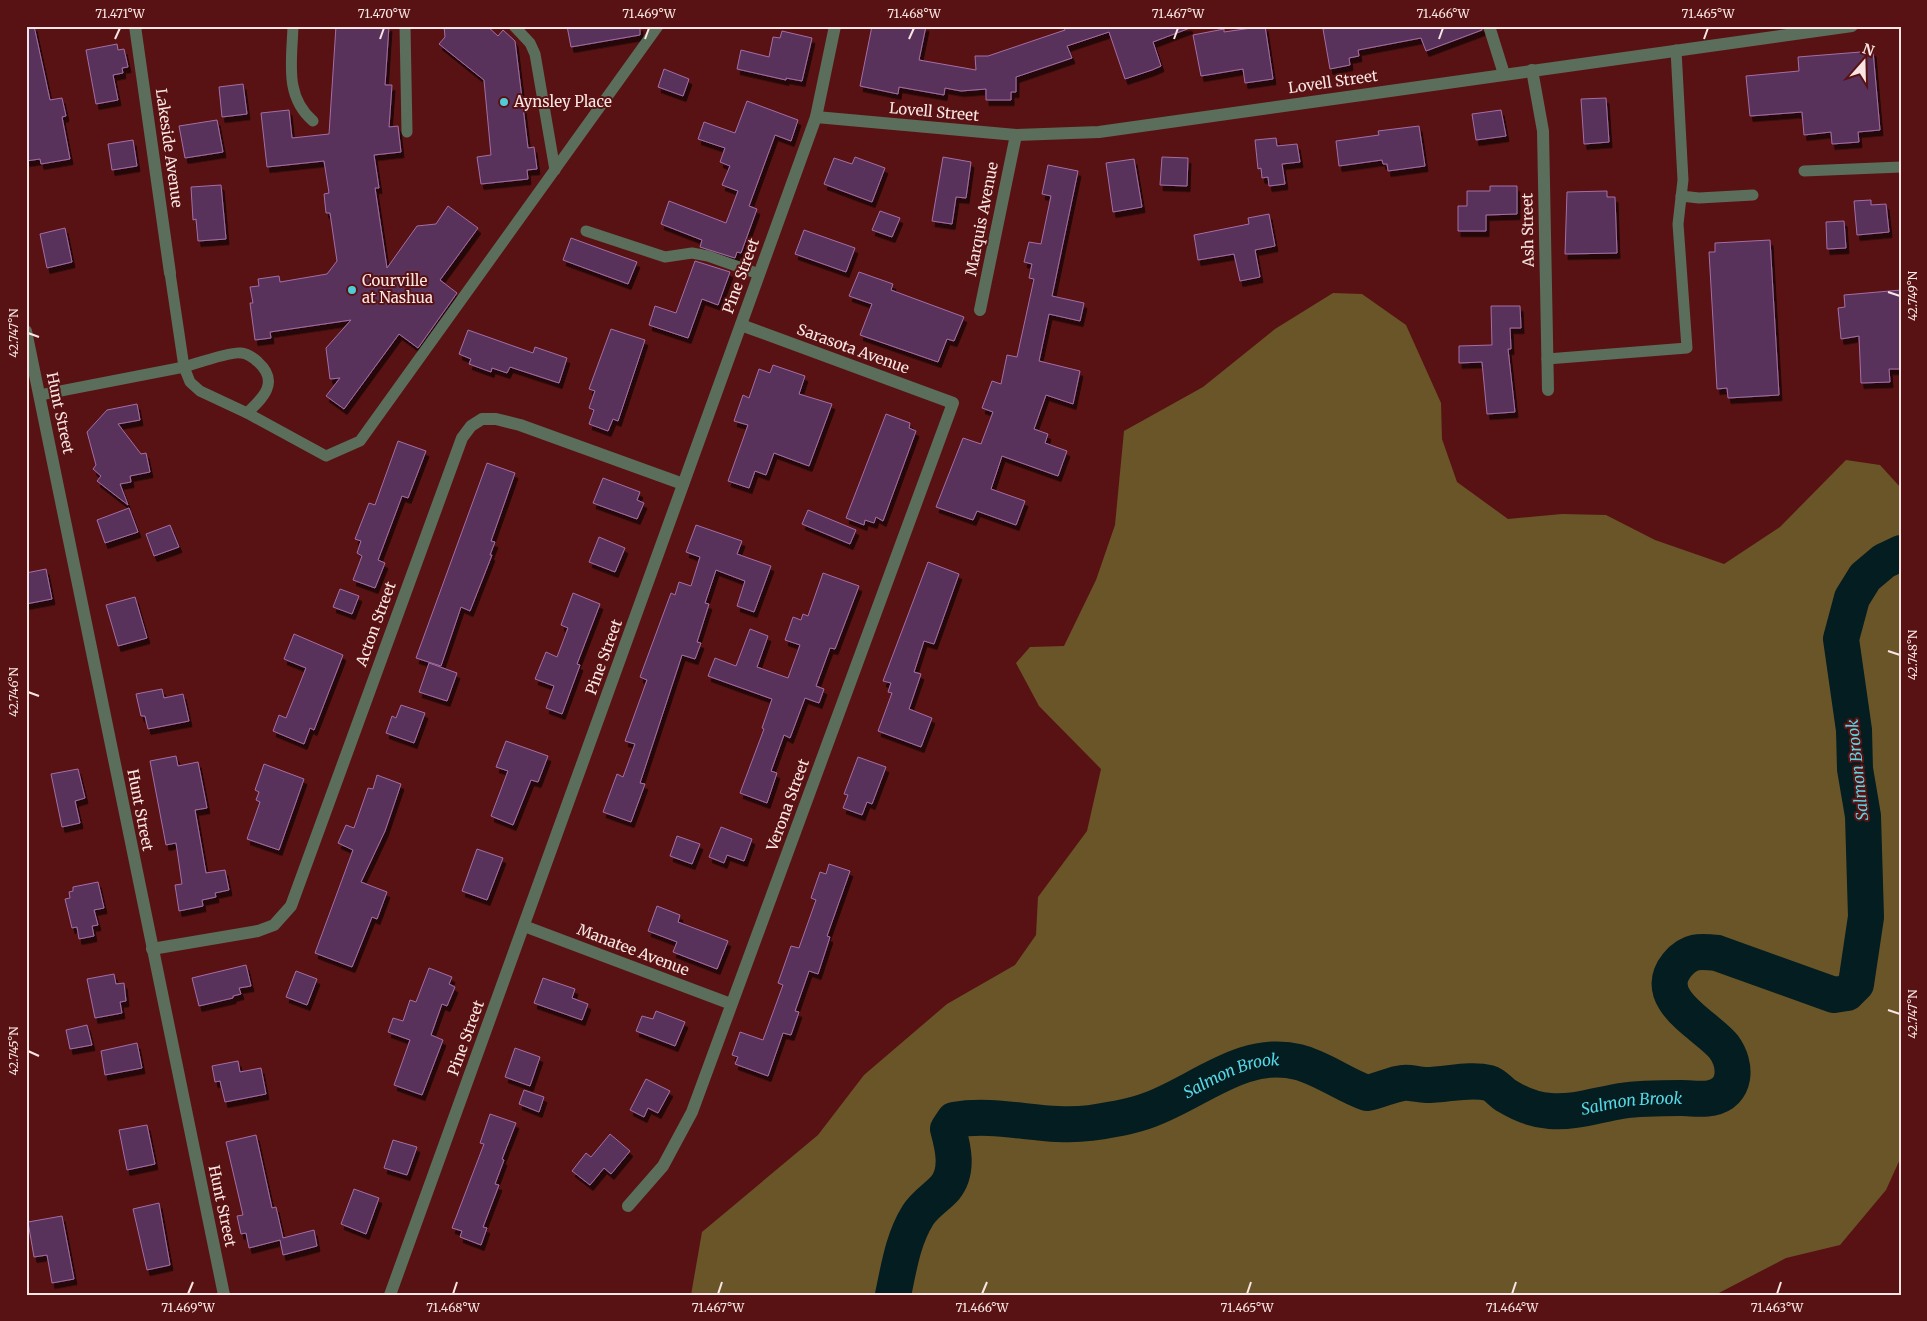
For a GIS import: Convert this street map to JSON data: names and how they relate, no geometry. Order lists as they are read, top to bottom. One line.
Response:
{"streets":{"street":["Lovell Street","Lakeside Avenue","Marquis Avenue","Ash Street","Pine Street","Sarasota Avenue","Hunt Street","Acton Street","Verona Street","Manatee Avenue"]},"crossings":[["Lovell Street","Marquis Avenue"],["Lovell Street","Ash Street"],["Lovell Street","Pine Street"],["Pine Street","Sarasota Avenue"],["Pine Street","Acton Street"],["Pine Street","Manatee Avenue"],["Sarasota Avenue","Verona Street"],["Hunt Street","Acton Street"],["Verona Street","Manatee Avenue"]],"water":["Salmon Brook"],"places":["Aynsley Place","Courville at Nashua"],"north":"top","coordinates":["71.471°W","71.470°W","71.469°W","71.468°W","71.467°W","71.466°W","71.465°W","42.749°N","42.747°N","42.748°N","42.746°N","42.745°N","71.464°W","71.463°W"]}
